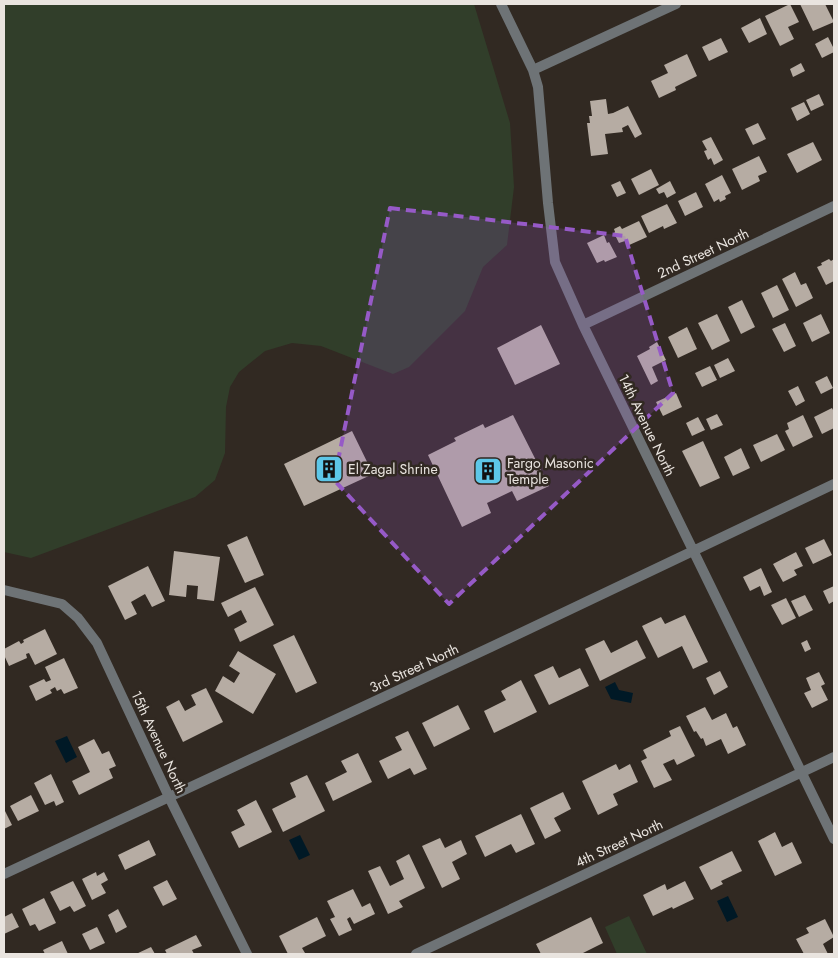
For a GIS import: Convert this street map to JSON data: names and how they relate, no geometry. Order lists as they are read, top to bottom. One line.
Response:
{"streets":{"street":["2nd Street North","14th Avenue North","3rd Street North","15th Avenue North","4th Street North"]},"crossings":[["2nd Street North","14th Avenue North"],["14th Avenue North","3rd Street North"],["14th Avenue North","4th Street North"],["3rd Street North","15th Avenue North"]],"places":{"building":["El Zagal Shrine","Fargo Masonic Temple"]}}
